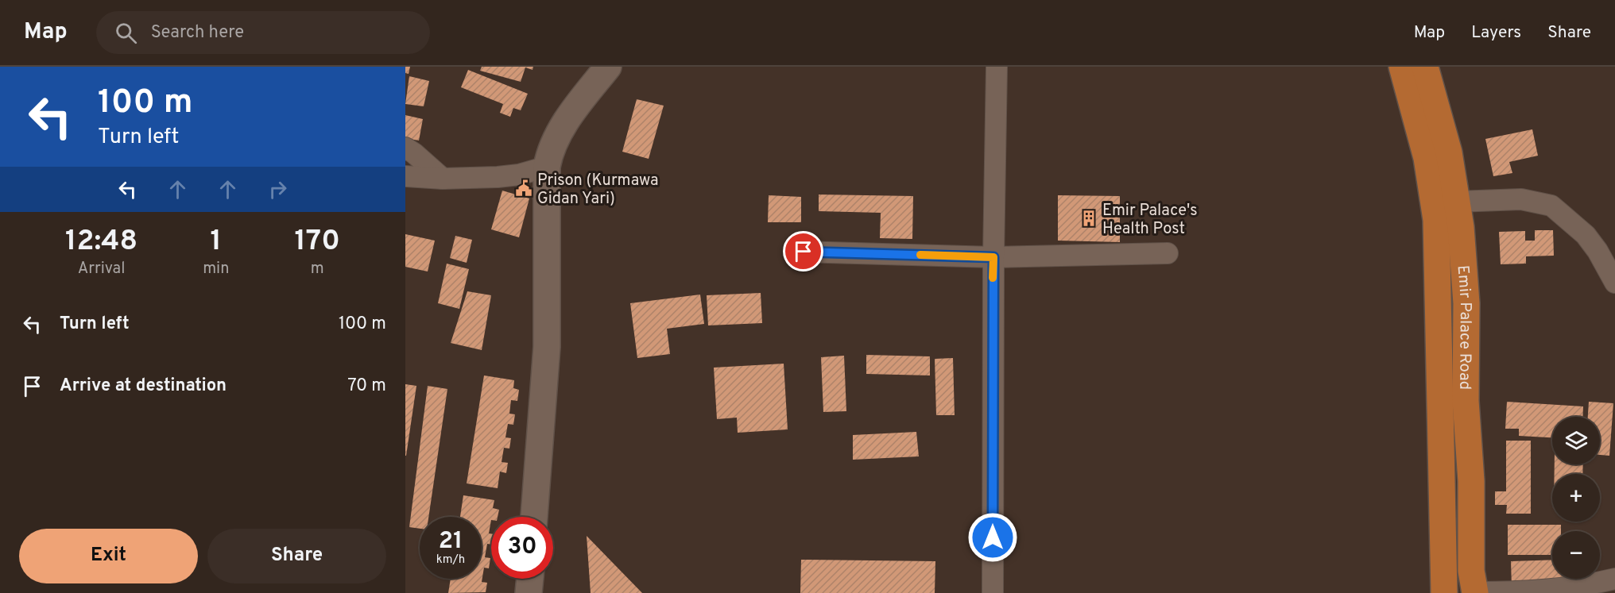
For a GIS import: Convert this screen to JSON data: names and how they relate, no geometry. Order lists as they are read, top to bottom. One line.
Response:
{"streets":{"main road":["Emir Palace Road"]},"places":{"public building":["Prison (Kurmawa Gidan Yari)"],"building":["Emir Palace's Health Post"]},"page":{"header":"Map","search":"Search here","nav":["Map","Layers","Share"],"turn":["100 m","Turn left"],"eta":["12:48","Arrival","1","min","170","m"],"list":[{"name":"Turn left","value":"100 m"},{"name":"Arrive at destination","value":"70 m"}],"map_buttons":["+","−"],"speed":"21 km/h","limit":"30","buttons":["Exit","Share"]}}
